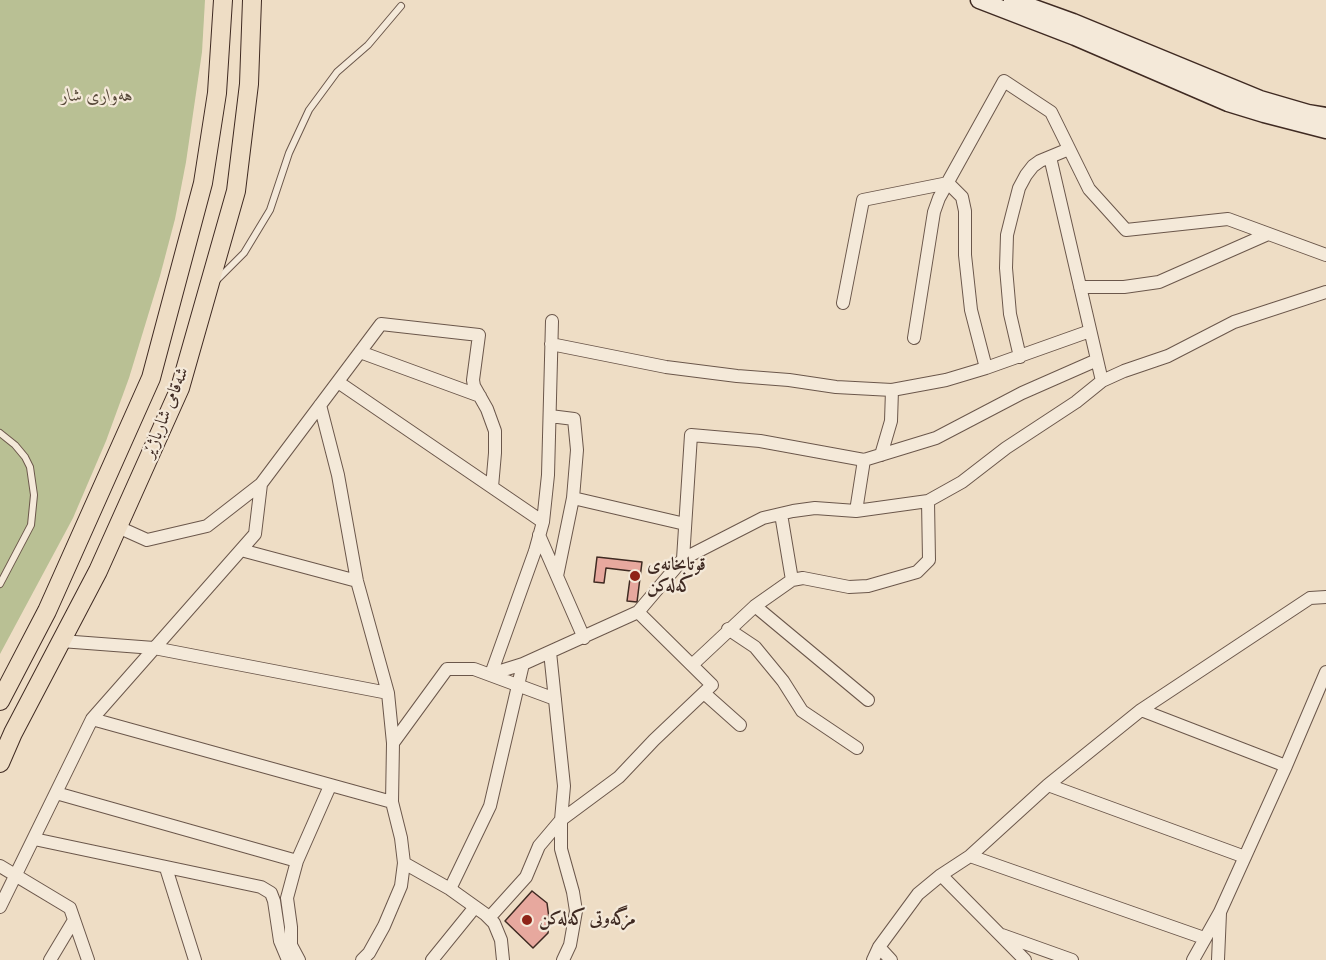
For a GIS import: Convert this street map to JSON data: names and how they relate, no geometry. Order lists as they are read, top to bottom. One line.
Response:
{"streets":{"main road":["شەقامی شارباژێر"]},"parks":["هەواری شار"],"places":["قوتابخانەی کەلەکن","مزگەوتی کەلەکن"]}
